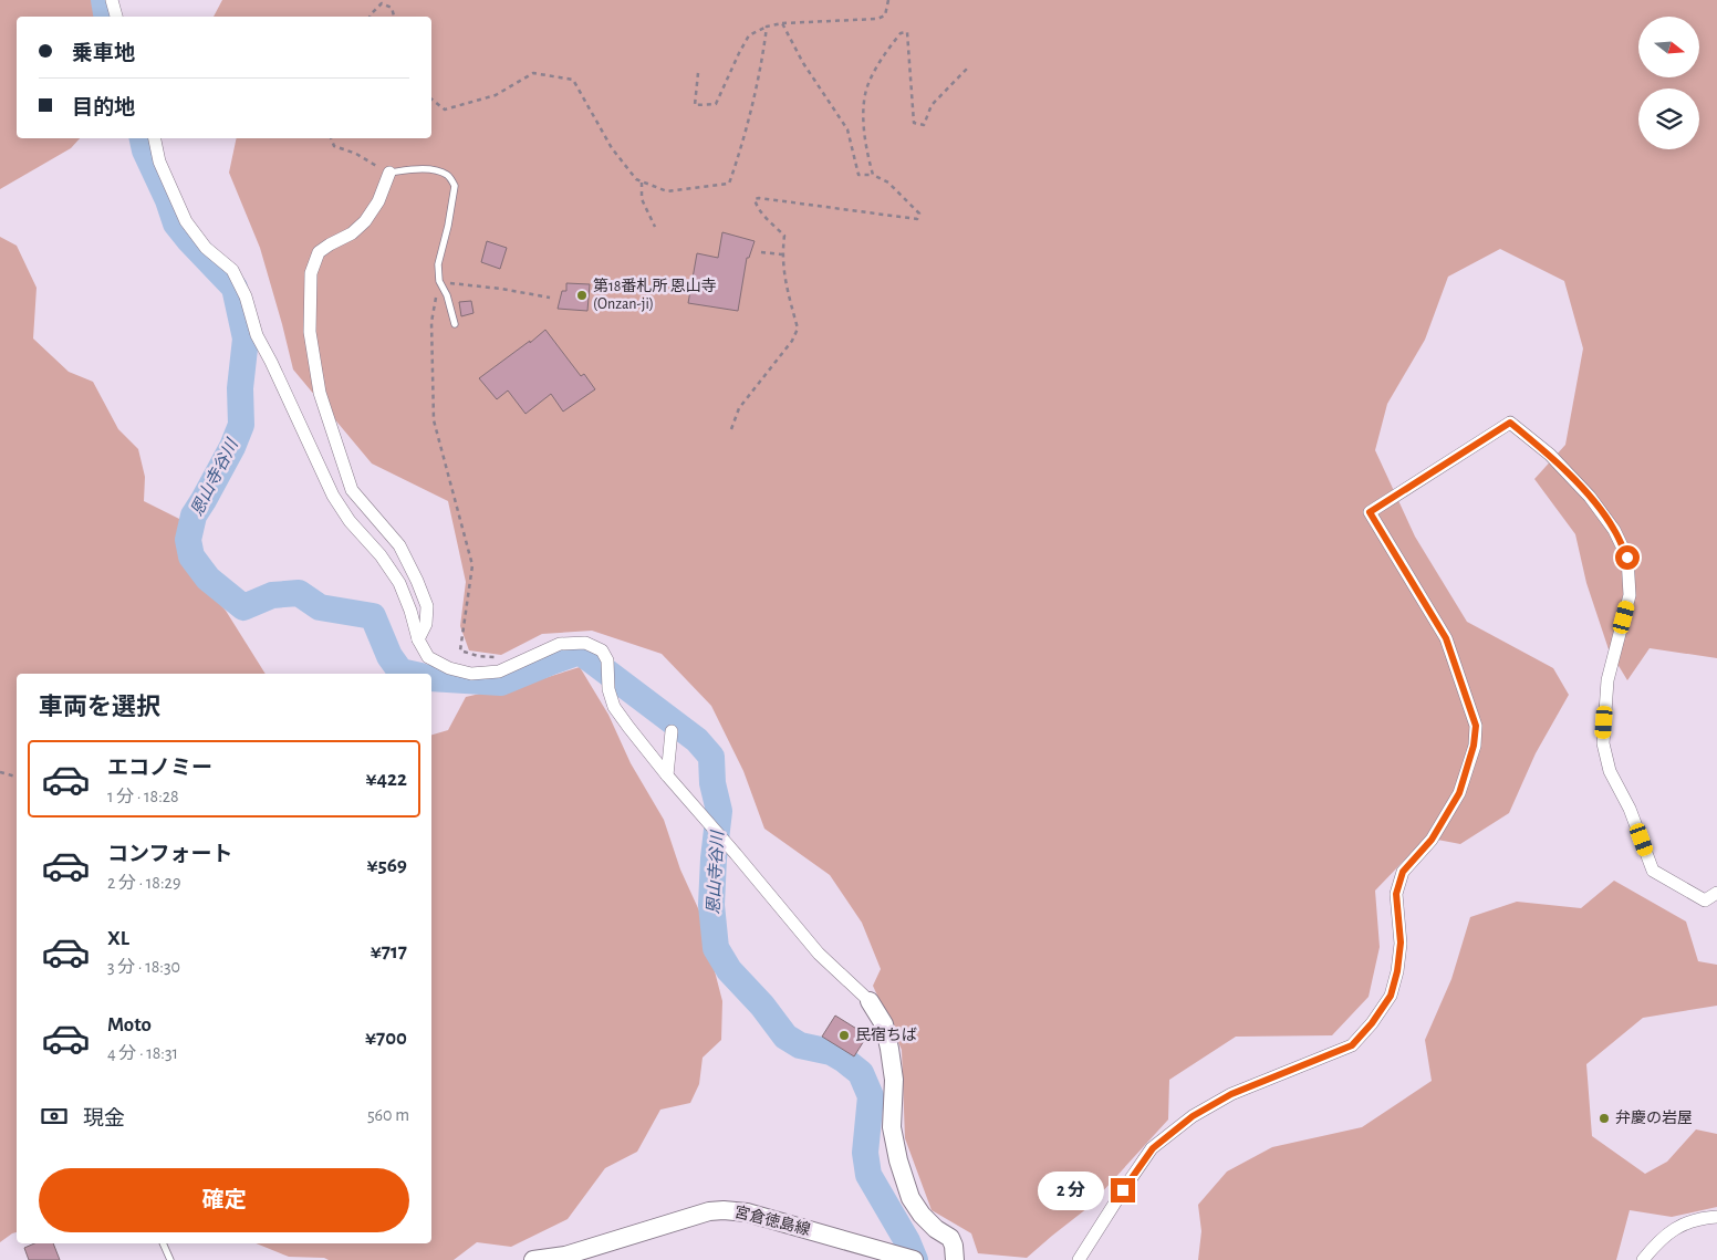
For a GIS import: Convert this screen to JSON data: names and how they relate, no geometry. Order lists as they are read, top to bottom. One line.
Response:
{"streets":{"main road":["宮倉徳島線"]},"water":["恩山寺谷川"],"places":["第18番札所 恩山寺 (Onzan-ji)","民宿ちば","弁慶の岩屋"],"north":"right","page":{"banner":["乗車地","目的地"],"heading":"車両を選択","list":[{"name":"エコノミー","note":"1 分 · 18:28","value":"¥422"},{"name":"コンフォート","note":"2 分 · 18:29","value":"¥569"},{"name":"XL","note":"3 分 · 18:30","value":"¥717"},{"name":"Moto","note":"4 分 · 18:31","value":"¥700"}],"pay":["現金","560 m"],"buttons":"確定","bubble":"2 分"}}
